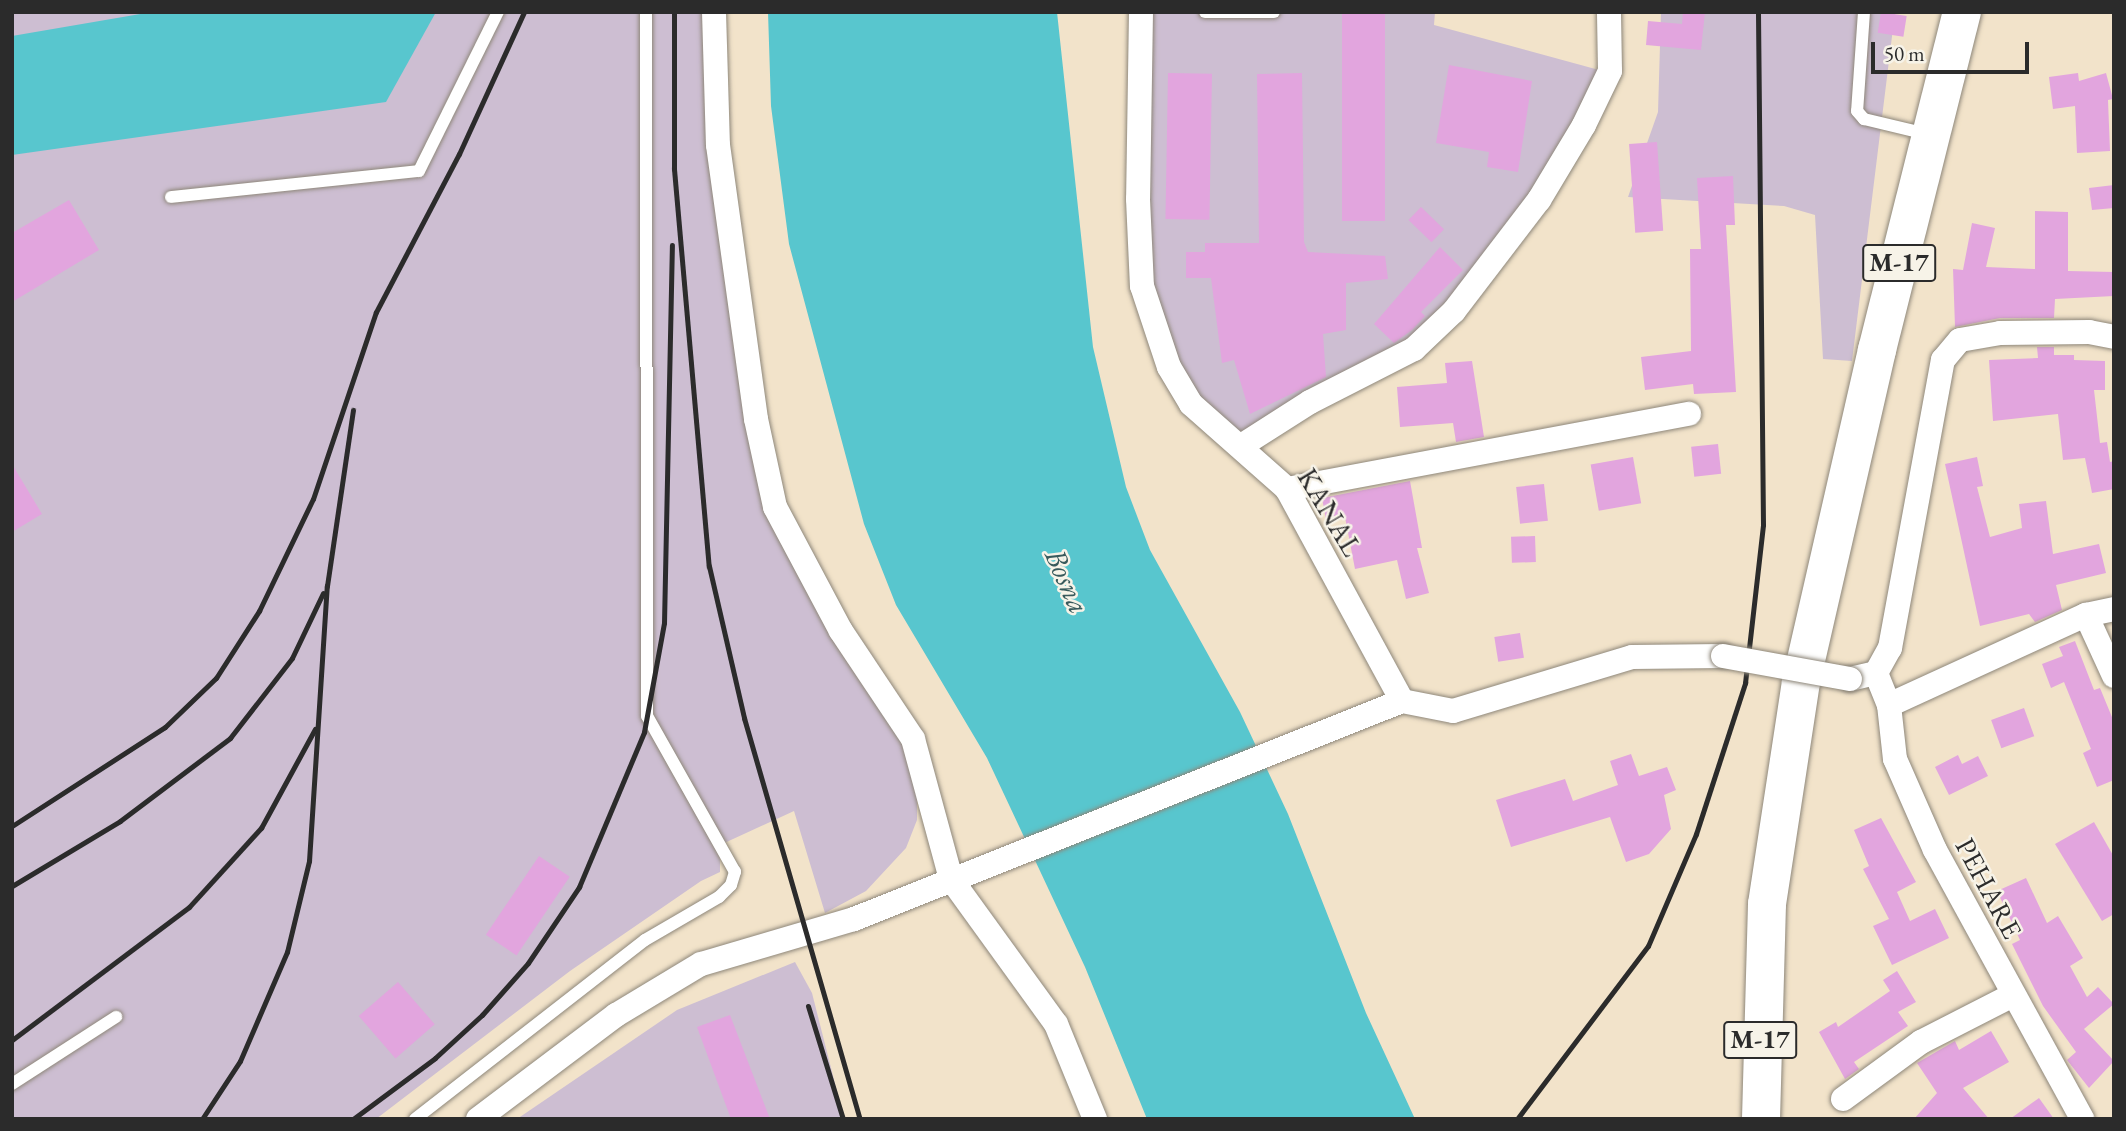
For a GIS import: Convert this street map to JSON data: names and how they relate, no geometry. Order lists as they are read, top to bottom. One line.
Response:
{"streets":{"main road":["M-17"],"street":["KANAL","PEHARE"]},"water":["Bosna"],"scale_bar":"50 m"}
